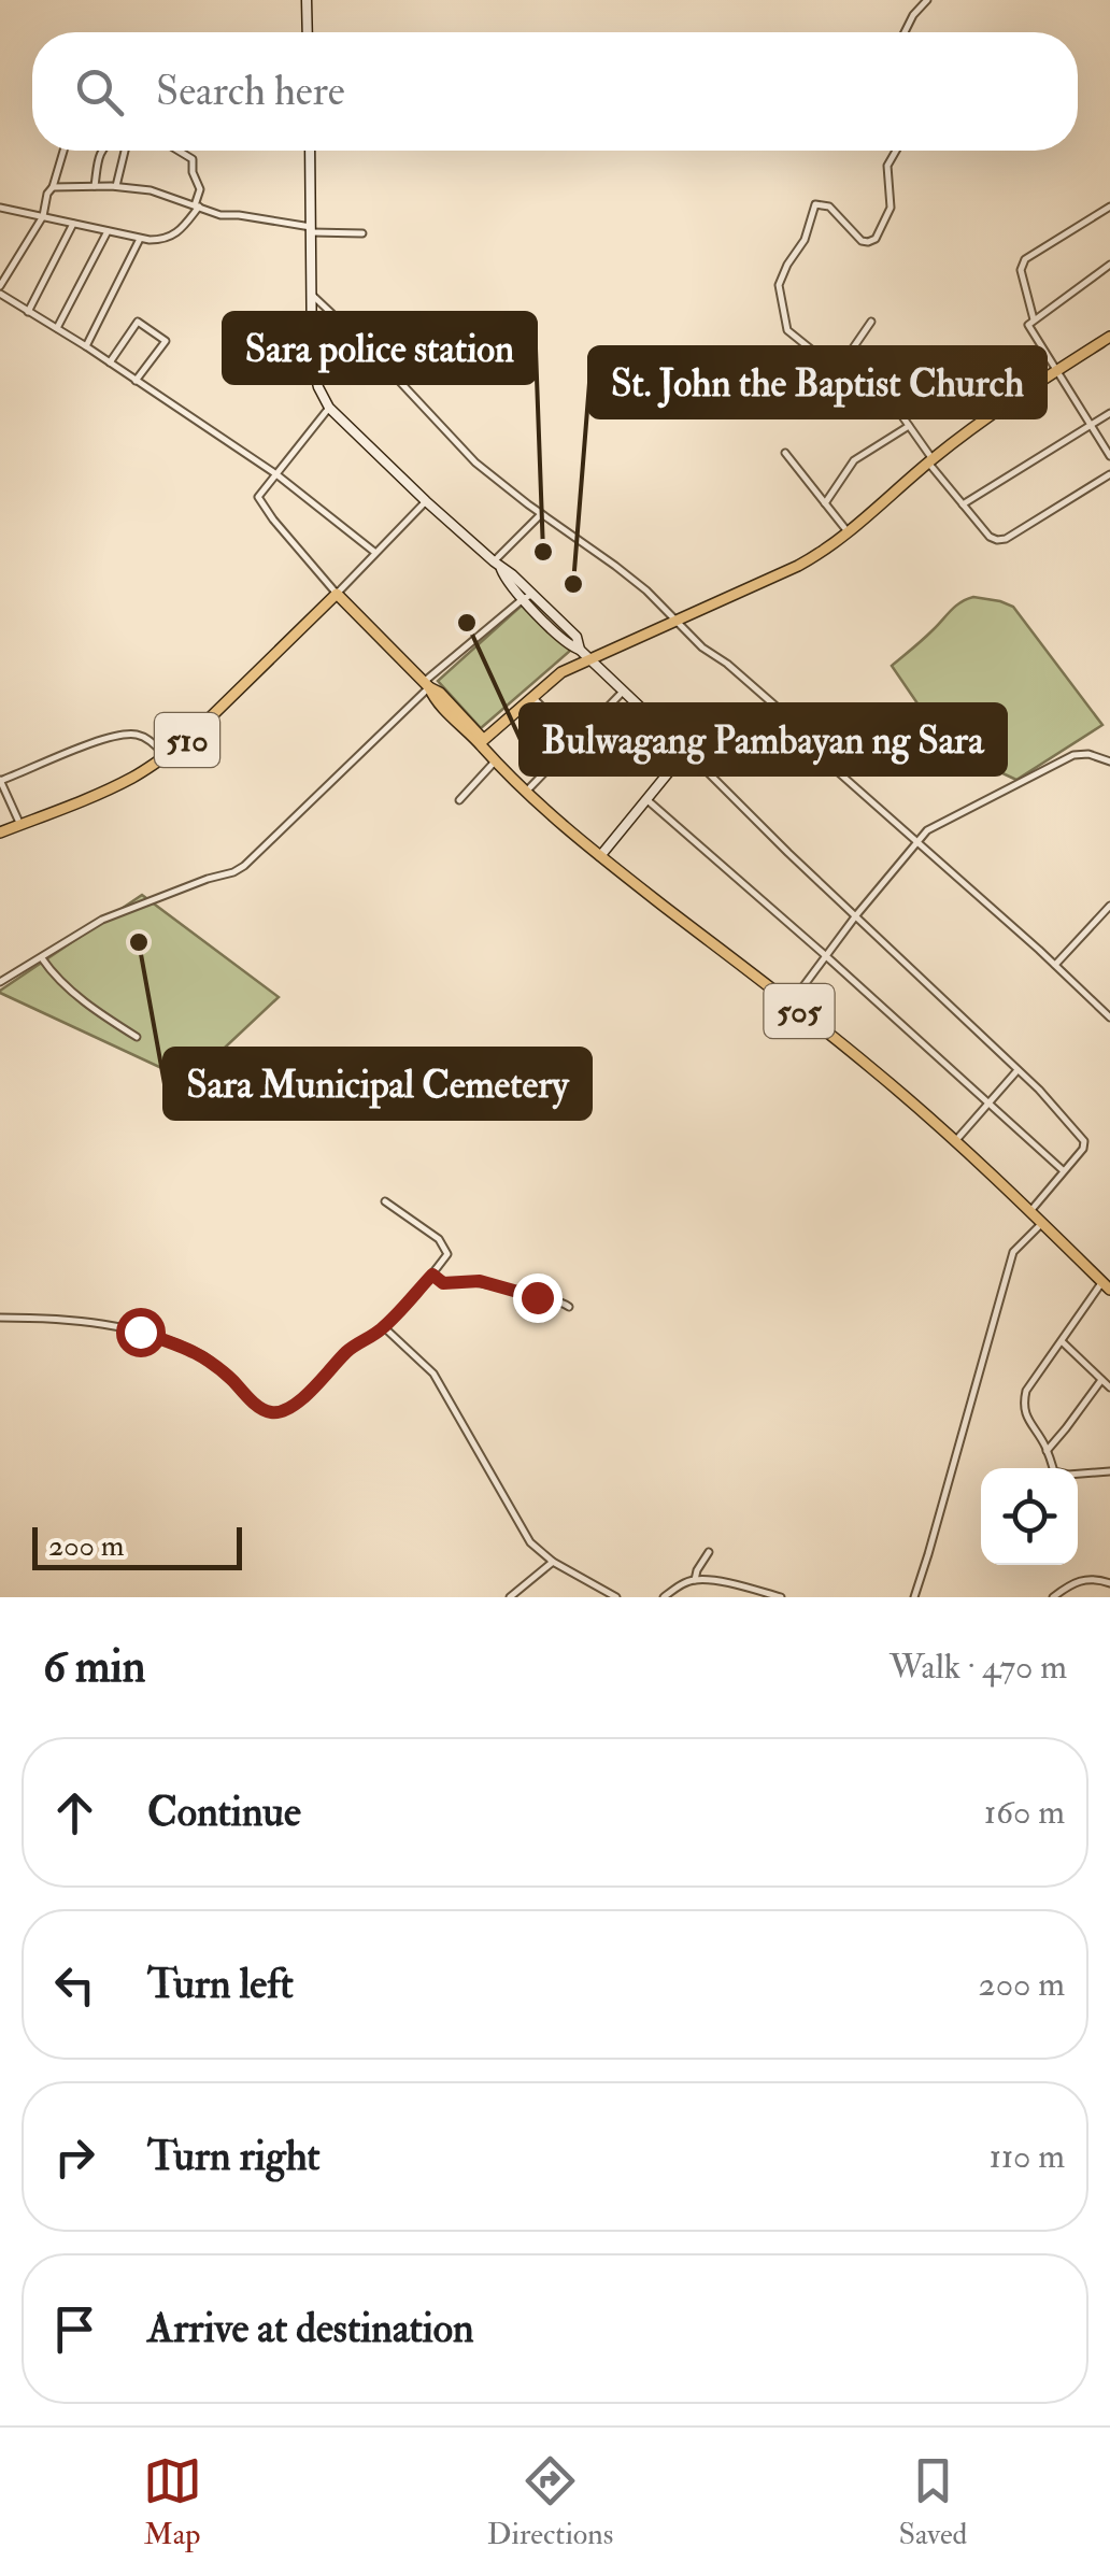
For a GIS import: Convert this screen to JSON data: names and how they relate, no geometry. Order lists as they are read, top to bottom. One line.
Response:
{"streets":{"main road":["510","505"]},"places":["Sara police station","St. John the Baptist Church","Bulwagang Pambayan ng Sara","Sara Municipal Cemetery"],"scale_bar":"200 m","page":{"search":"Search here","scale":"200 m","heading":["6 min","Walk · 470 m"],"list":[["Continue","160 m"],["Turn left","200 m"],["Turn right","110 m"],"Arrive at destination"],"nav":["Map","Directions","Saved"]}}
